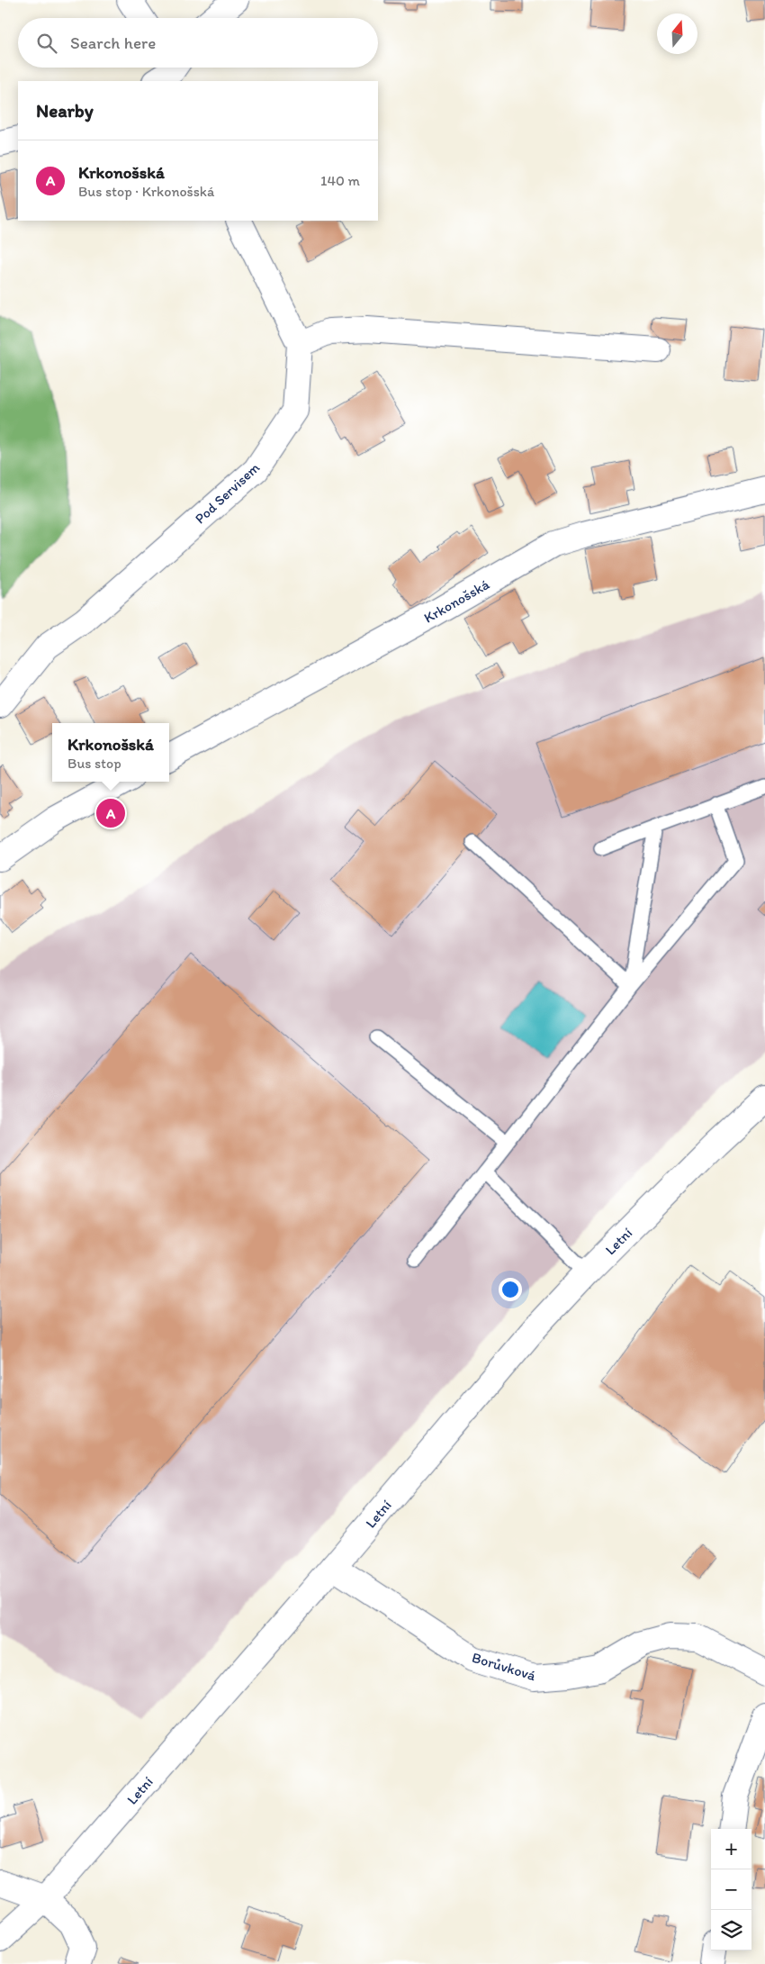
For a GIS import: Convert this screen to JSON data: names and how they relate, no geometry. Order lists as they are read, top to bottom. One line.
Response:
{"streets":{"street":["Pod Servisem","Krkonošská","Letní","Borůvková"]},"crossings":[["Letní","Borůvková"]],"north":"top","page":{"search":"Search here","heading":"Nearby","list":[{"mark":"A","name":"Krkonošská","note":"Bus stop · Krkonošská","value":"140 m"}],"popup":["Krkonošská","Bus stop"],"pins":"A","map_buttons":["+","−"]}}
